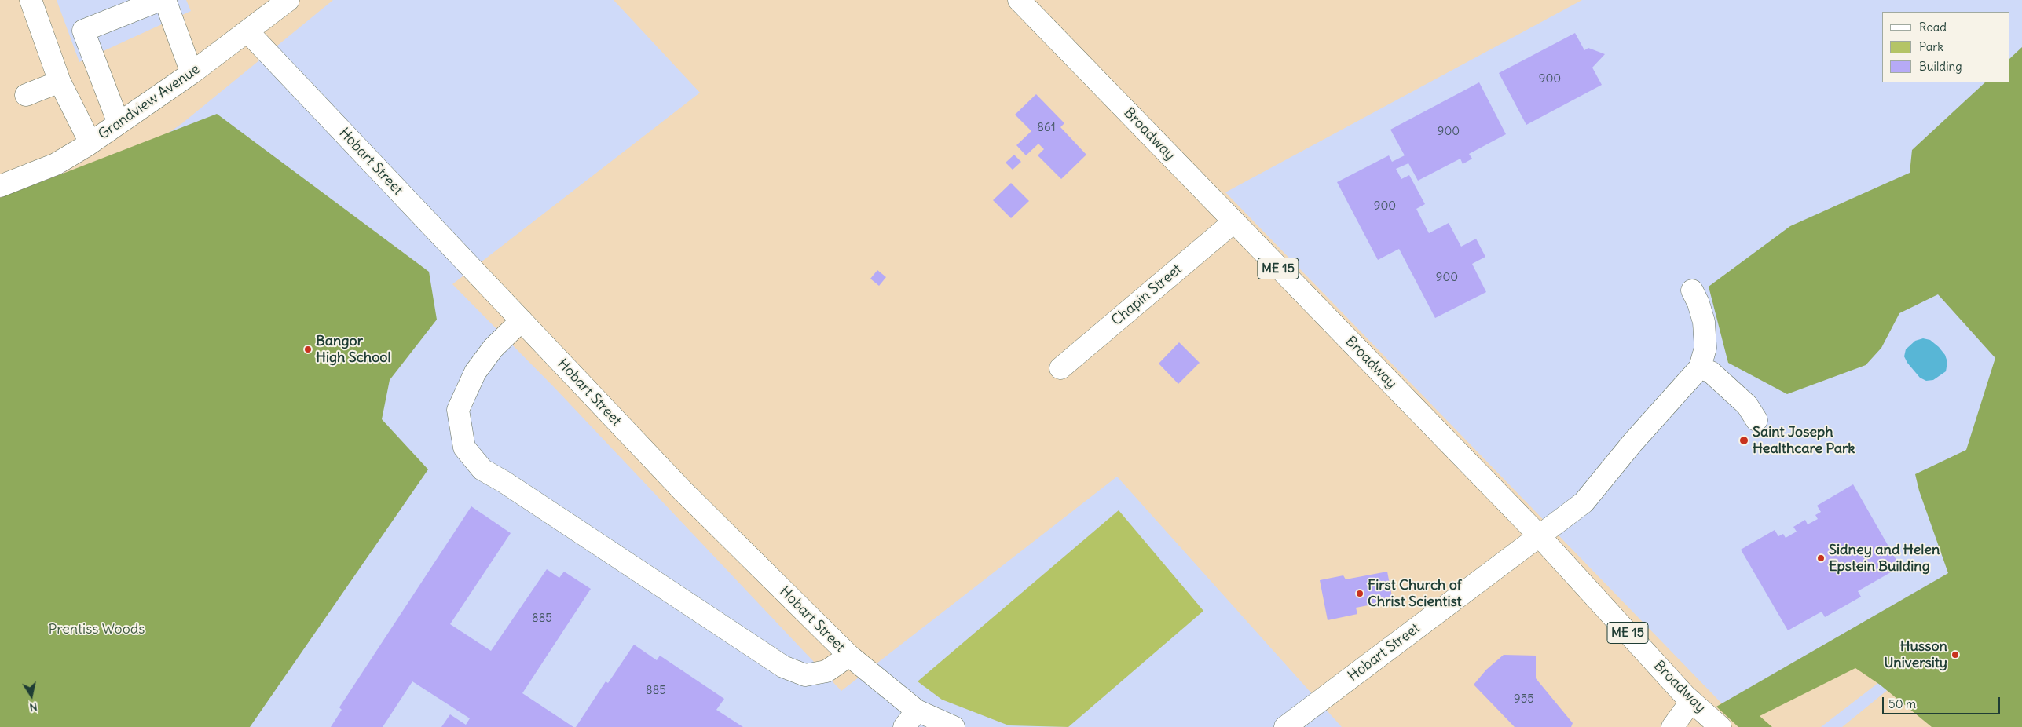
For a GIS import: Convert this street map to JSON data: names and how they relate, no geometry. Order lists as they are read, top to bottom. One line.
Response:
{"streets":{"street":["Grandview Avenue","Broadway","Hobart Street","ME 15","Chapin Street"]},"crossings":[["Grandview Avenue","Hobart Street"],["Broadway","Hobart Street"],["Broadway","Chapin Street"]],"parks":["Prentiss Woods"],"places":["Bangor High School","Saint Joseph Healthcare Park","Sidney and Helen Epstein Building","First Church of Christ Scientist","Husson University"],"house_numbers":["900","861","900","900","900","885","885","955"],"legend":["Road","Park","Building"],"scale_bar":"50 m","north":"bottom"}
